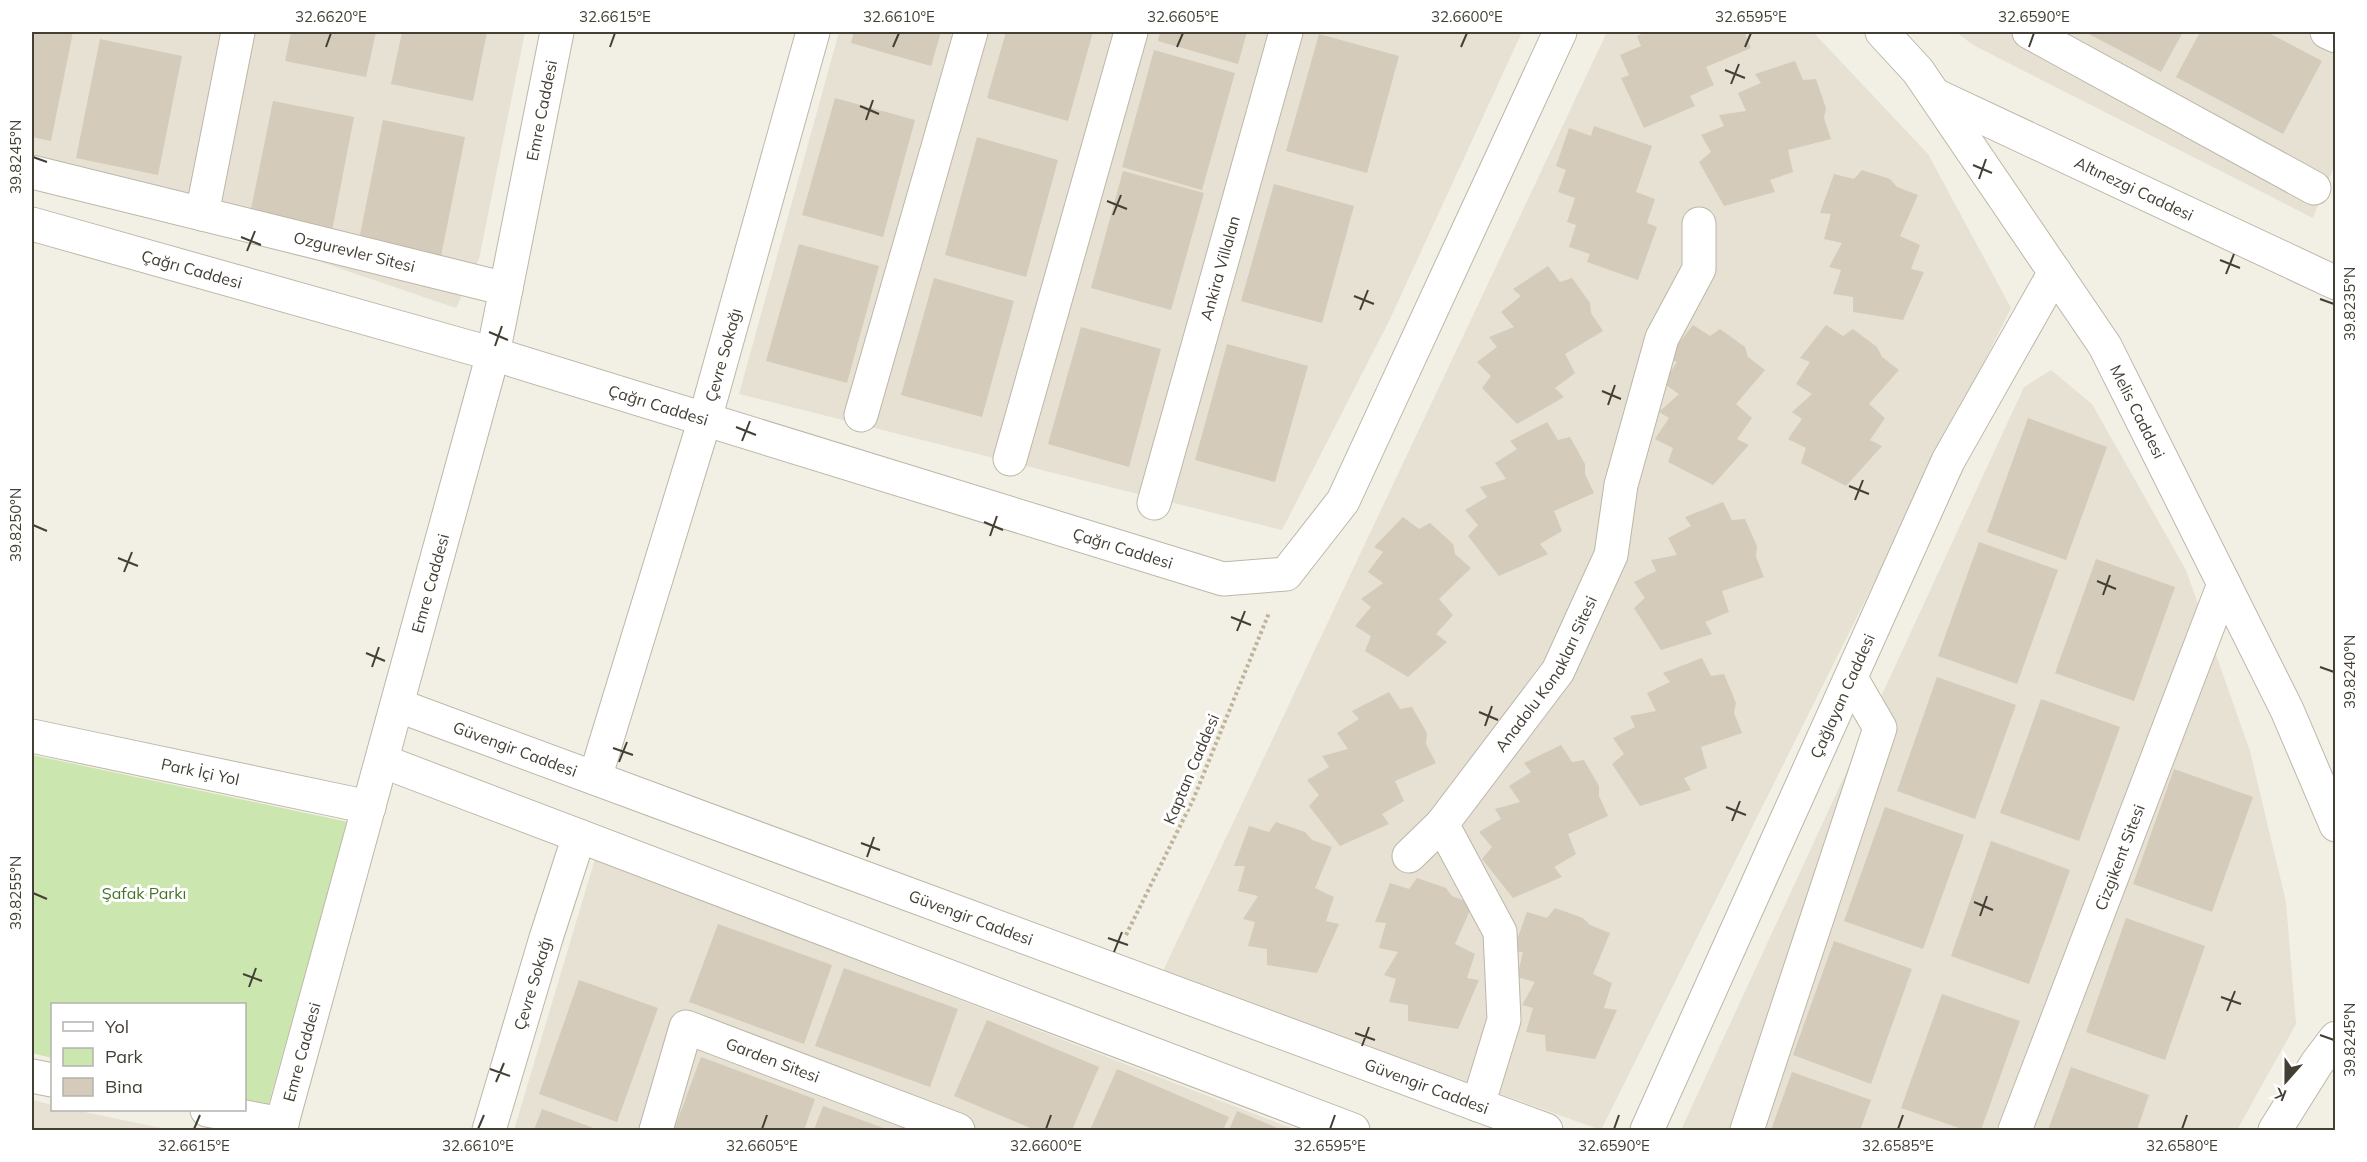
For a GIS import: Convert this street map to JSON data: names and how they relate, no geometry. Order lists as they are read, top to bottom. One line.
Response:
{"streets":{"street":["Emre Caddesi","Altınezgi Caddesi","Ozgurevler Sitesi","Ankira Villalan","Çağrı Caddesi","Çevre Sokağı","Melis Caddesi","Anadolu Konakları Sitesi","Çağlayan Caddesi","Güvengir Caddesi","Park İçi Yol","Cizgikent Sitesi","Garden Sitesi"],"path":["Kaptan Caddesi"]},"crossings":[["Emre Caddesi","Ozgurevler Sitesi"],["Emre Caddesi","Çağrı Caddesi"],["Emre Caddesi","Güvengir Caddesi"],["Emre Caddesi","Park İçi Yol"],["Altınezgi Caddesi","Melis Caddesi"],["Çağrı Caddesi","Çevre Sokağı"],["Çağrı Caddesi","Kaptan Caddesi"],["Çevre Sokağı","Güvengir Caddesi"],["Melis Caddesi","Çağlayan Caddesi"],["Melis Caddesi","Cizgikent Sitesi"],["Güvengir Caddesi","Kaptan Caddesi"]],"parks":["Şafak Parkı"],"legend":["Yol","Park","Bina"],"north":"bottom","coordinates":["32.6620°E","32.6615°E","32.6610°E","32.6605°E","32.6600°E","32.6595°E","32.6590°E","39.8245°N","39.8235°N","39.8250°N","39.8240°N","39.8255°N","32.6585°E","32.6580°E"]}
